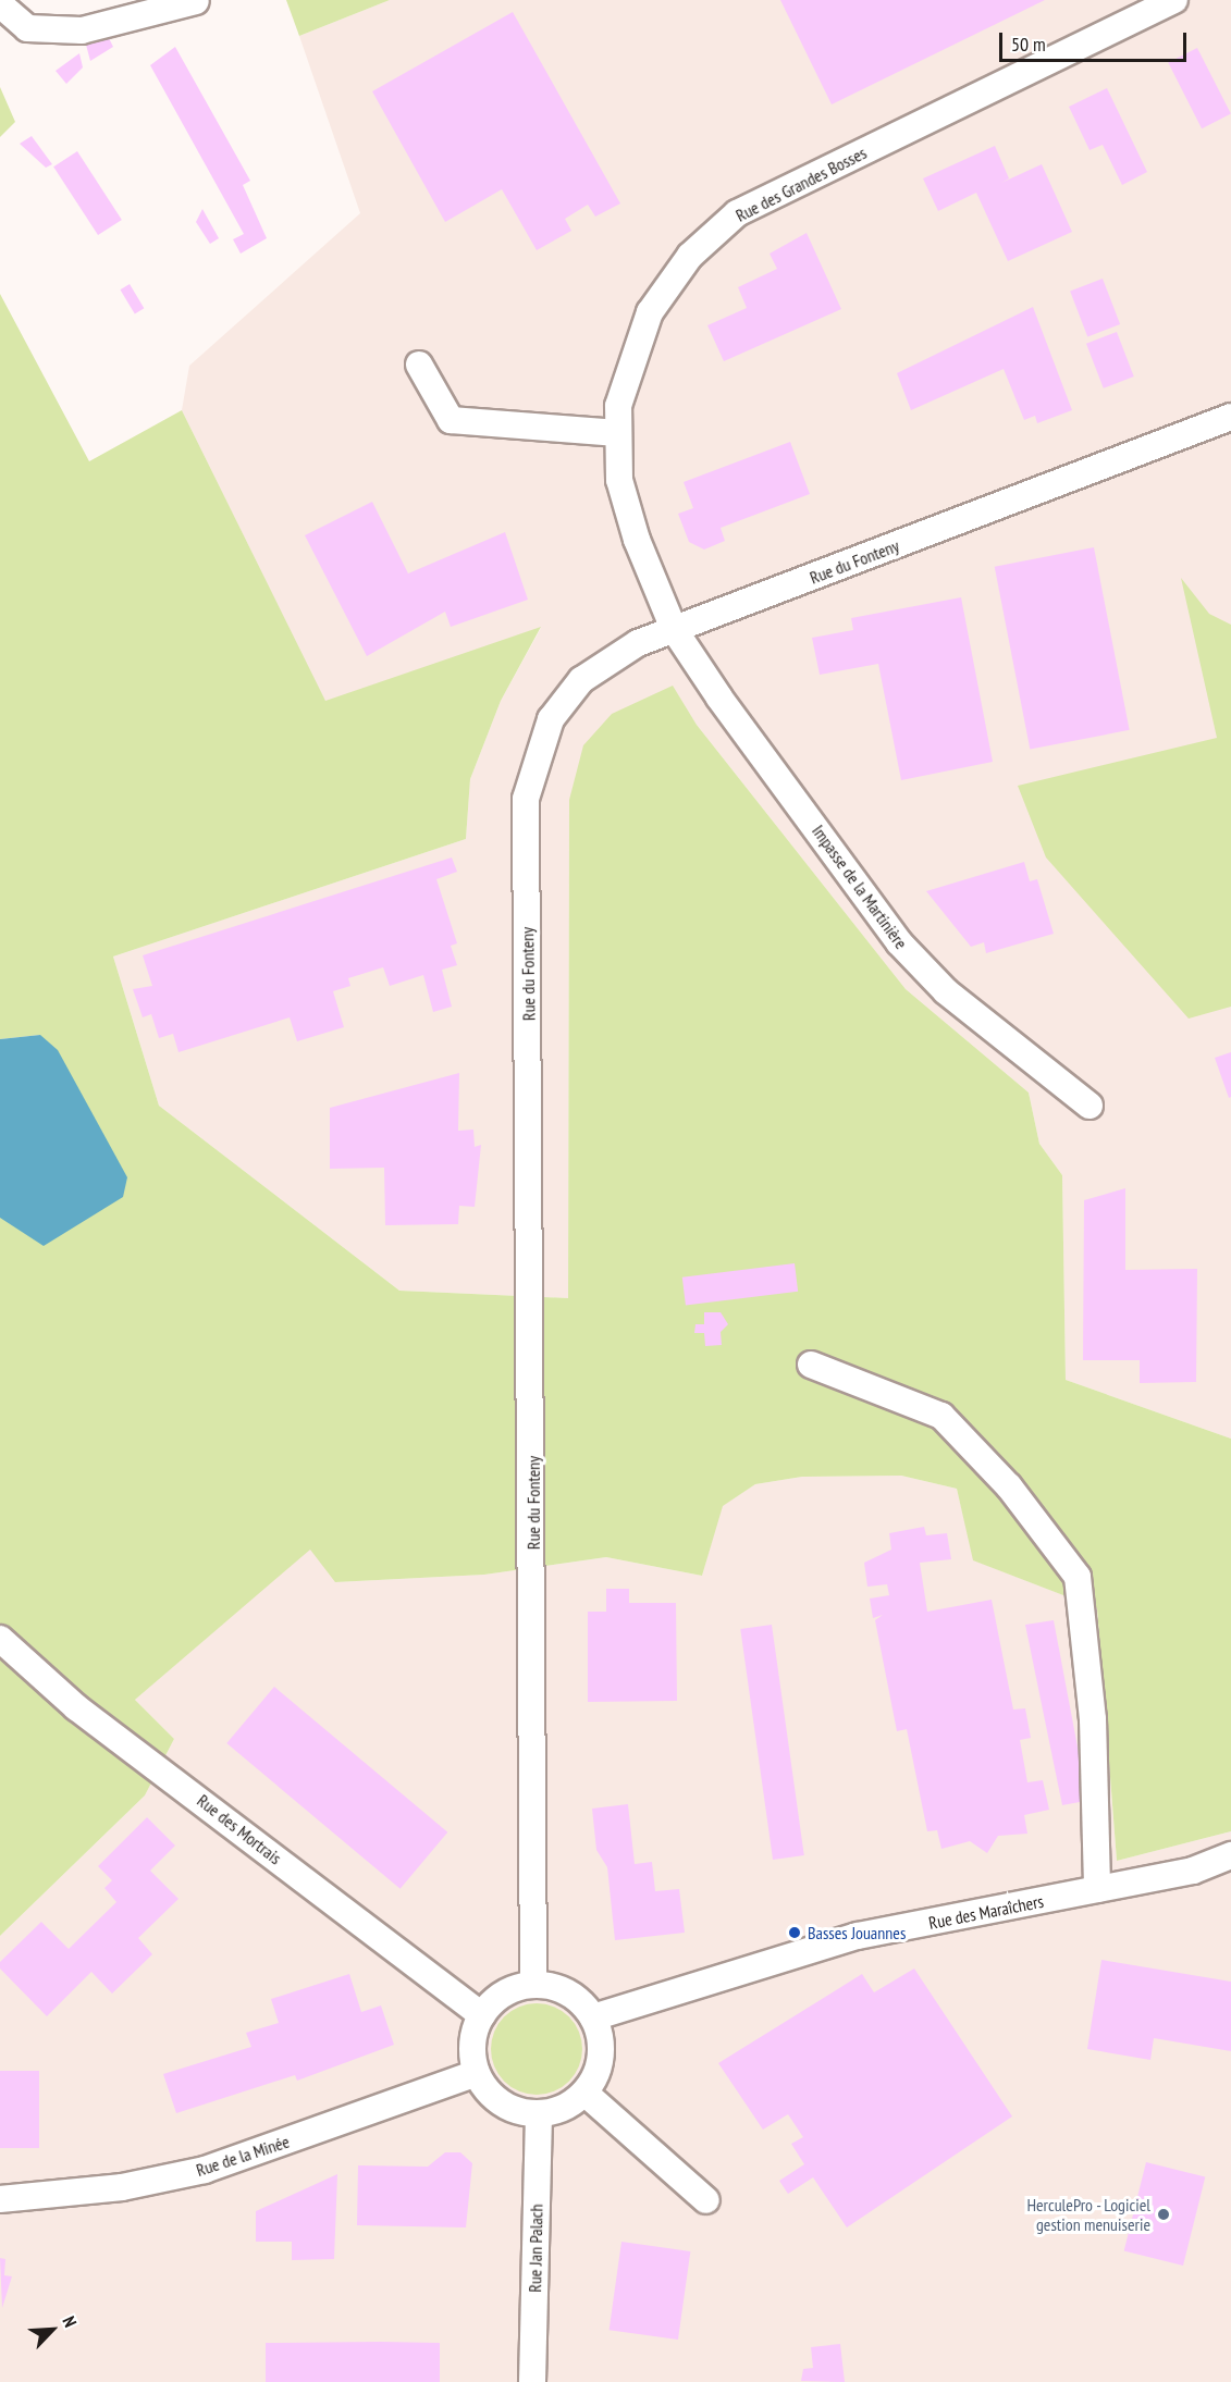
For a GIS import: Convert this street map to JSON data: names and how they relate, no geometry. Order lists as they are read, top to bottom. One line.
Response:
{"streets":{"street":["Rue des Grandes Bosses","Rue du Fonteny","Impasse de la Martinière","Rue des Mortrais","Rue des Maraîchers","Rue de la Minée","Rue Jan Palach"]},"crossings":[["Rue des Grandes Bosses","Rue du Fonteny"],["Rue des Grandes Bosses","Impasse de la Martinière"],["Rue du Fonteny","Impasse de la Martinière"],["Rue du Fonteny","Rue des Mortrais"],["Rue du Fonteny","Rue des Maraîchers"],["Rue du Fonteny","Rue de la Minée"],["Rue du Fonteny","Rue Jan Palach"],["Rue des Mortrais","Rue des Maraîchers"],["Rue des Mortrais","Rue de la Minée"],["Rue des Mortrais","Rue Jan Palach"],["Rue des Maraîchers","Rue de la Minée"],["Rue des Maraîchers","Rue Jan Palach"],["Rue de la Minée","Rue Jan Palach"]],"places":["Basses Jouannes","HerculePro - Logiciel gestion menuiserie"],"scale_bar":"50 m","north":"top right"}
